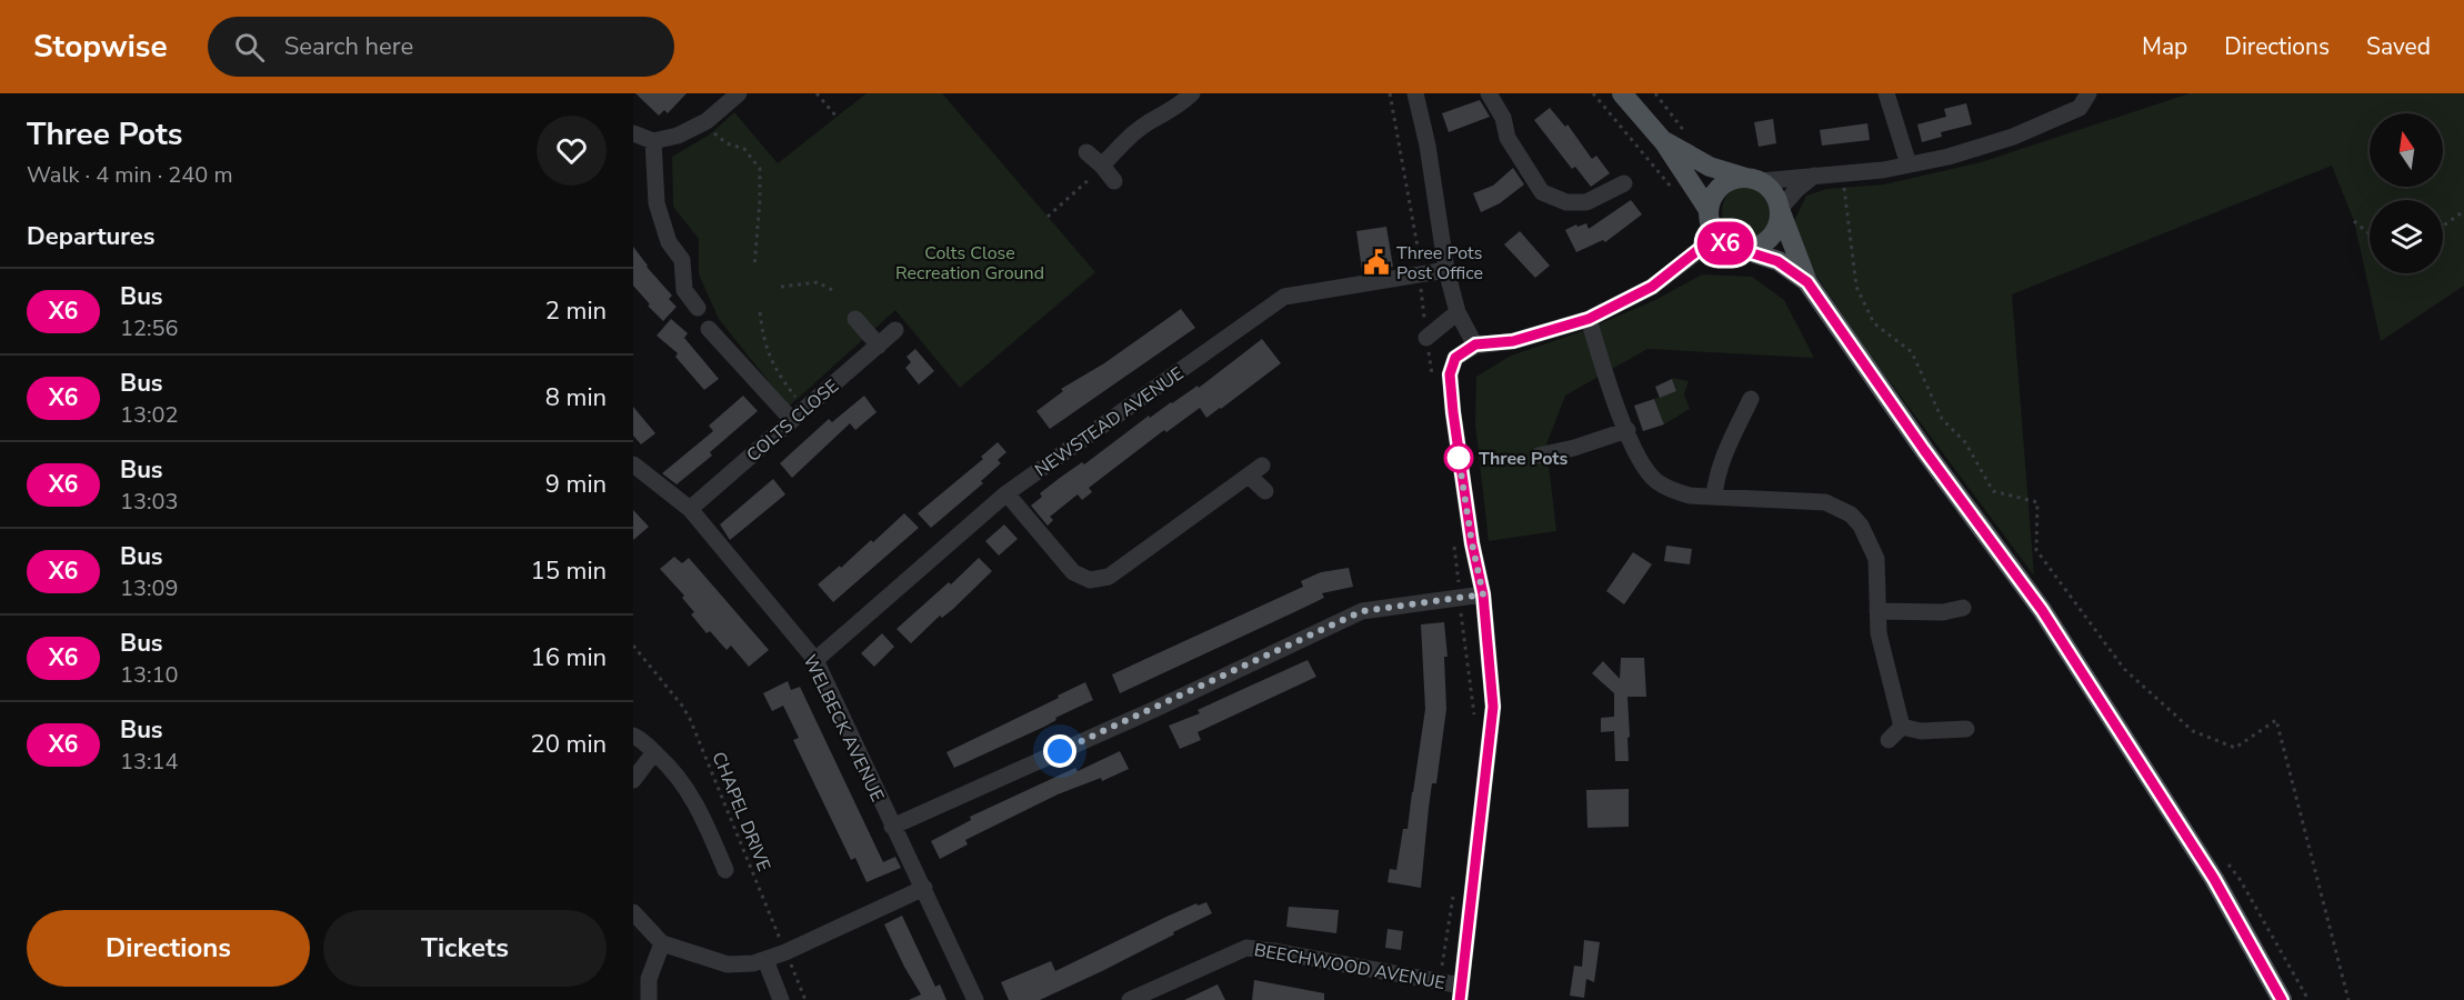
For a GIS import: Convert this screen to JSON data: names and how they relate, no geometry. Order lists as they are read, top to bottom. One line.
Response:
{"streets":{"street":["COLTS CLOSE","NEWSTEAD AVENUE","WELBECK AVENUE","BEECHWOOD AVENUE"],"path":["CHAPEL DRIVE"]},"crossings":[["COLTS CLOSE","WELBECK AVENUE"],["NEWSTEAD AVENUE","WELBECK AVENUE"]],"parks":["Colts Close Recreation Ground"],"places":{"public building":["Three Pots Post Office"],"other":["Three Pots"]},"lines":["bus line X6"],"north":"top","page":{"header":"Stopwise","search":"Search here","nav":["Map","Directions","Saved"],"heading":[["Three Pots","Walk · 4 min · 240 m"],"Departures"],"on_map":"X6","list":[{"mark":"X6","name":"Bus","note":"12:56","value":"2 min"},{"mark":"X6","name":"Bus","note":"13:02","value":"8 min"},{"mark":"X6","name":"Bus","note":"13:03","value":"9 min"},{"mark":"X6","name":"Bus","note":"13:09","value":"15 min"},{"mark":"X6","name":"Bus","note":"13:10","value":"16 min"},{"mark":"X6","name":"Bus","note":"13:14","value":"20 min"}],"buttons":["Directions","Tickets"]}}
